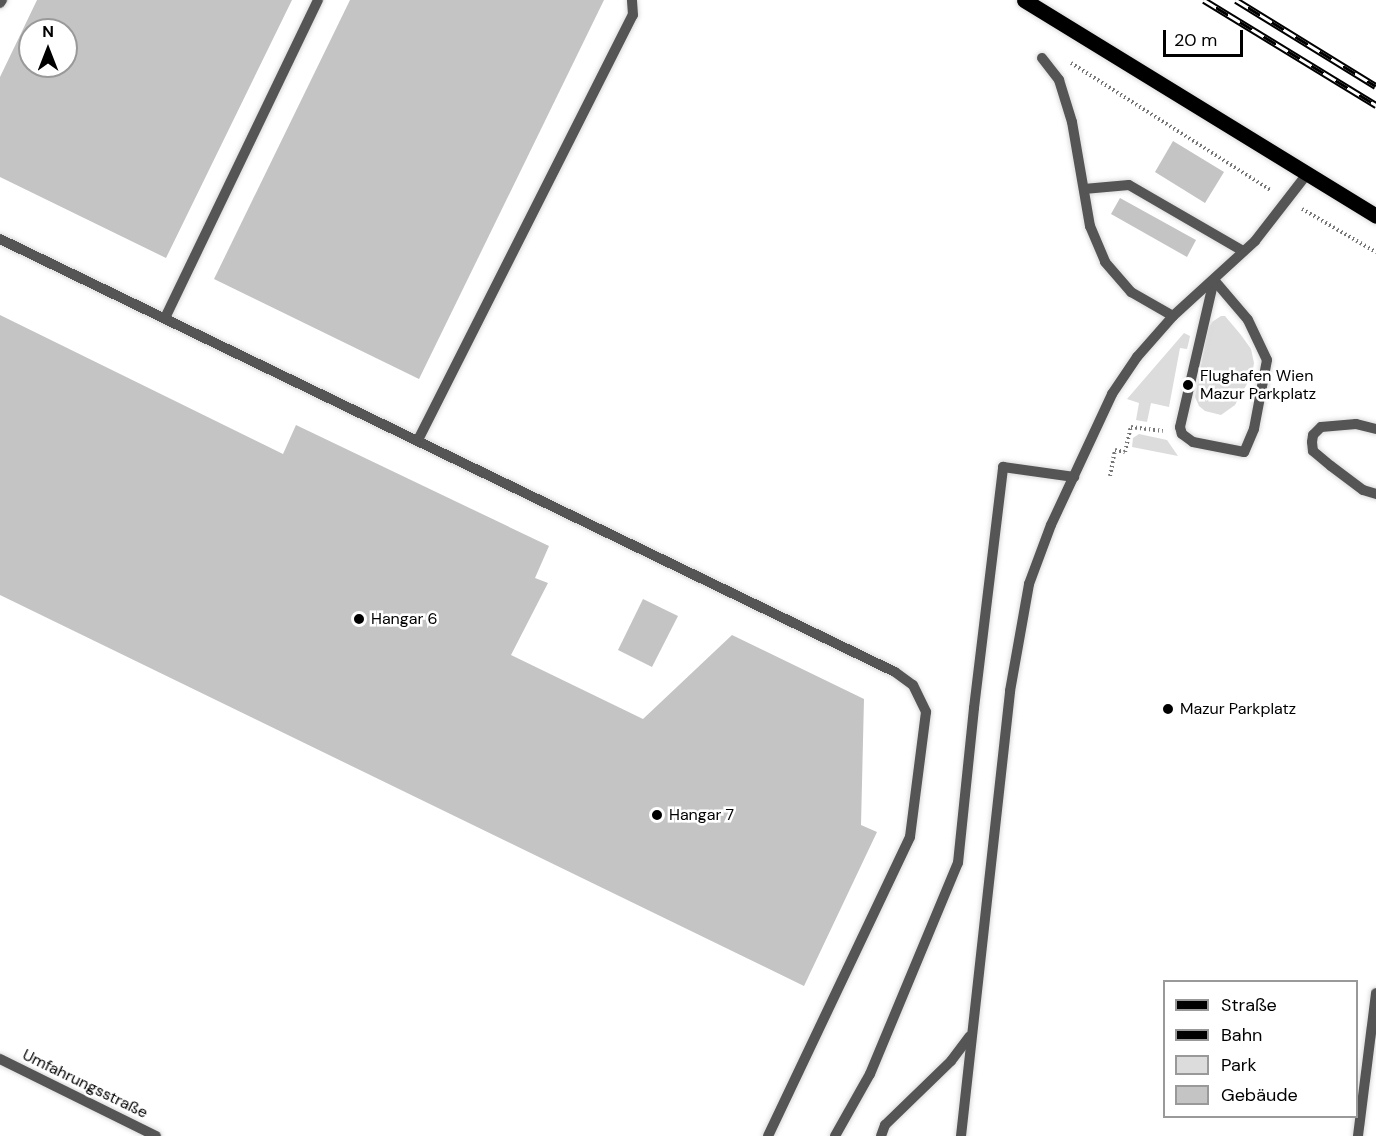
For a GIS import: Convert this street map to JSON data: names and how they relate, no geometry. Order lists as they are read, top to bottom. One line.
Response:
{"streets":{"lane":["Umfahrungsstraße"]},"places":["Flughafen Wien Mazur Parkplatz","Hangar 6","Mazur Parkplatz","Hangar 7"],"legend":["Straße","Bahn","Park","Gebäude"],"scale_bar":"20 m","north":"top"}
